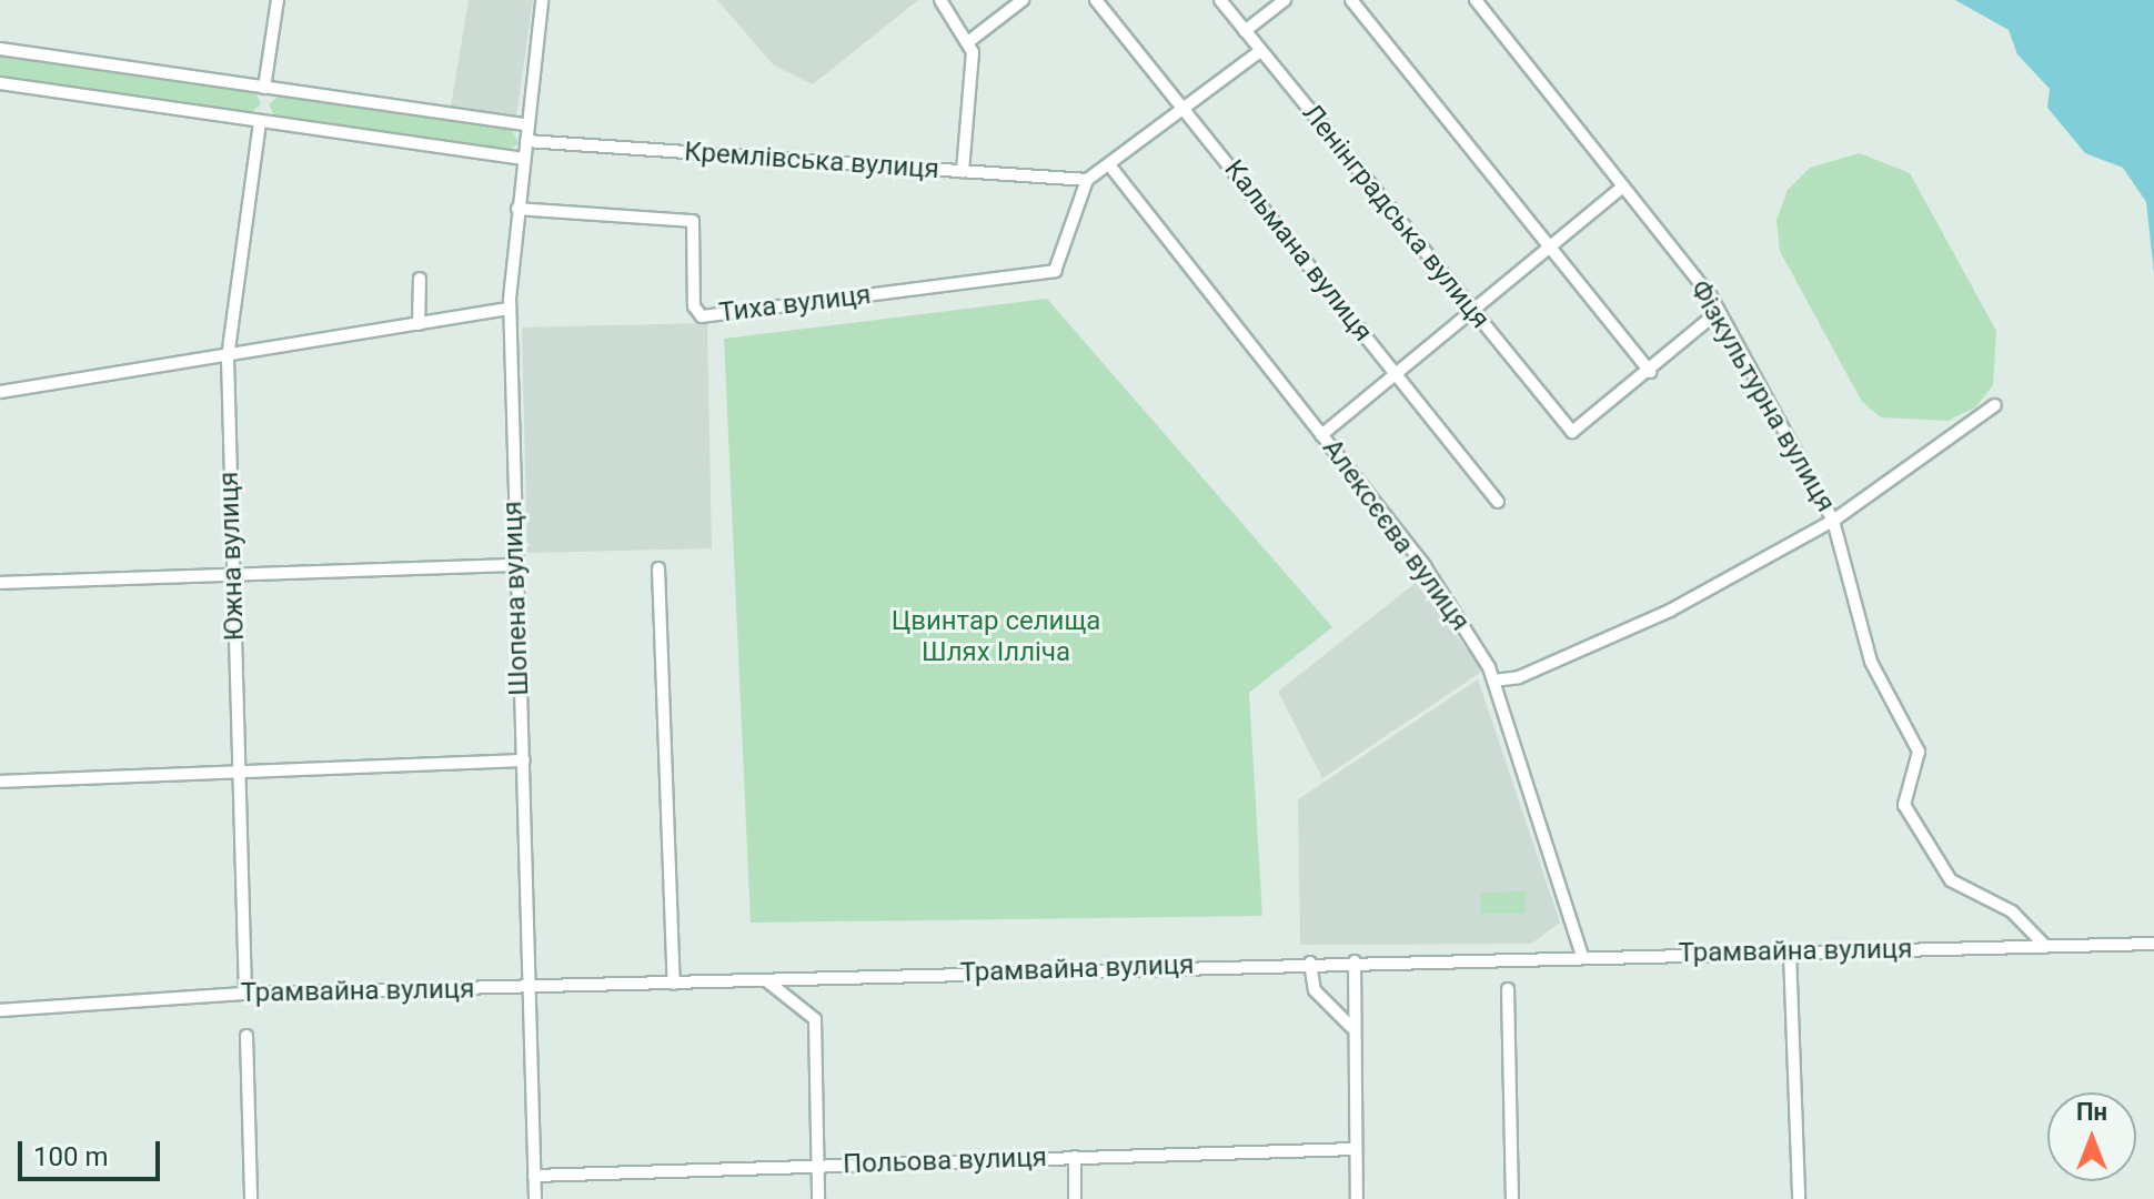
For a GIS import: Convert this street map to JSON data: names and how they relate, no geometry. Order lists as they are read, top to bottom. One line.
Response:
{"streets":{"street":["Кремлівська вулиця","Ленінградська вулиця","Кальмана вулиця","Тиха вулиця","Фiзкультурна вулиця","Алексєєва вулиця","Южна вулиця","Шопена вулиця","Трамвайна вулиця","Польова вулиця"]},"crossings":[["Кремлівська вулиця","Тиха вулиця"],["Кремлівська вулиця","Шопена вулиця"],["Тиха вулиця","Шопена вулиця"],["Фiзкультурна вулиця","Трамвайна вулиця"],["Алексєєва вулиця","Трамвайна вулиця"],["Южна вулиця","Трамвайна вулиця"],["Шопена вулиця","Трамвайна вулиця"],["Шопена вулиця","Польова вулиця"]],"parks":["Цвинтар селища Шлях Ілліча"],"scale_bar":"100 m","north":"top"}
